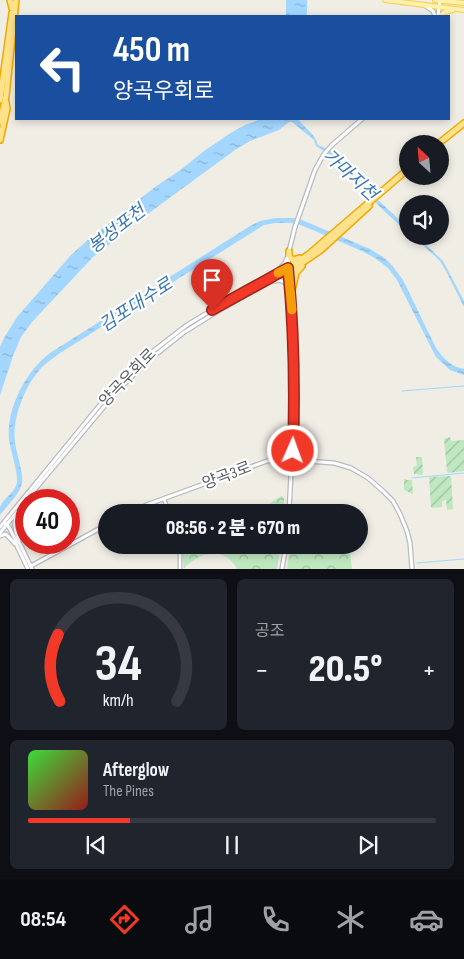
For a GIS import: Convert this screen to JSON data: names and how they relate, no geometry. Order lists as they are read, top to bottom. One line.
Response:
{"streets":{"street":["양곡우회로","양곡3로"]},"water":["가마지천","봉성포천","김포대수로"],"north":"top left","page":{"turn":["450 m","양곡우회로"],"limit":"40","trip":"08:56 · 2 분 · 670 m","tile":"공조","heat":["−","20.5°","+"],"song":["Afterglow","The Pines"],"tabs":"08:54","gauge":["34","km/h"]}}
